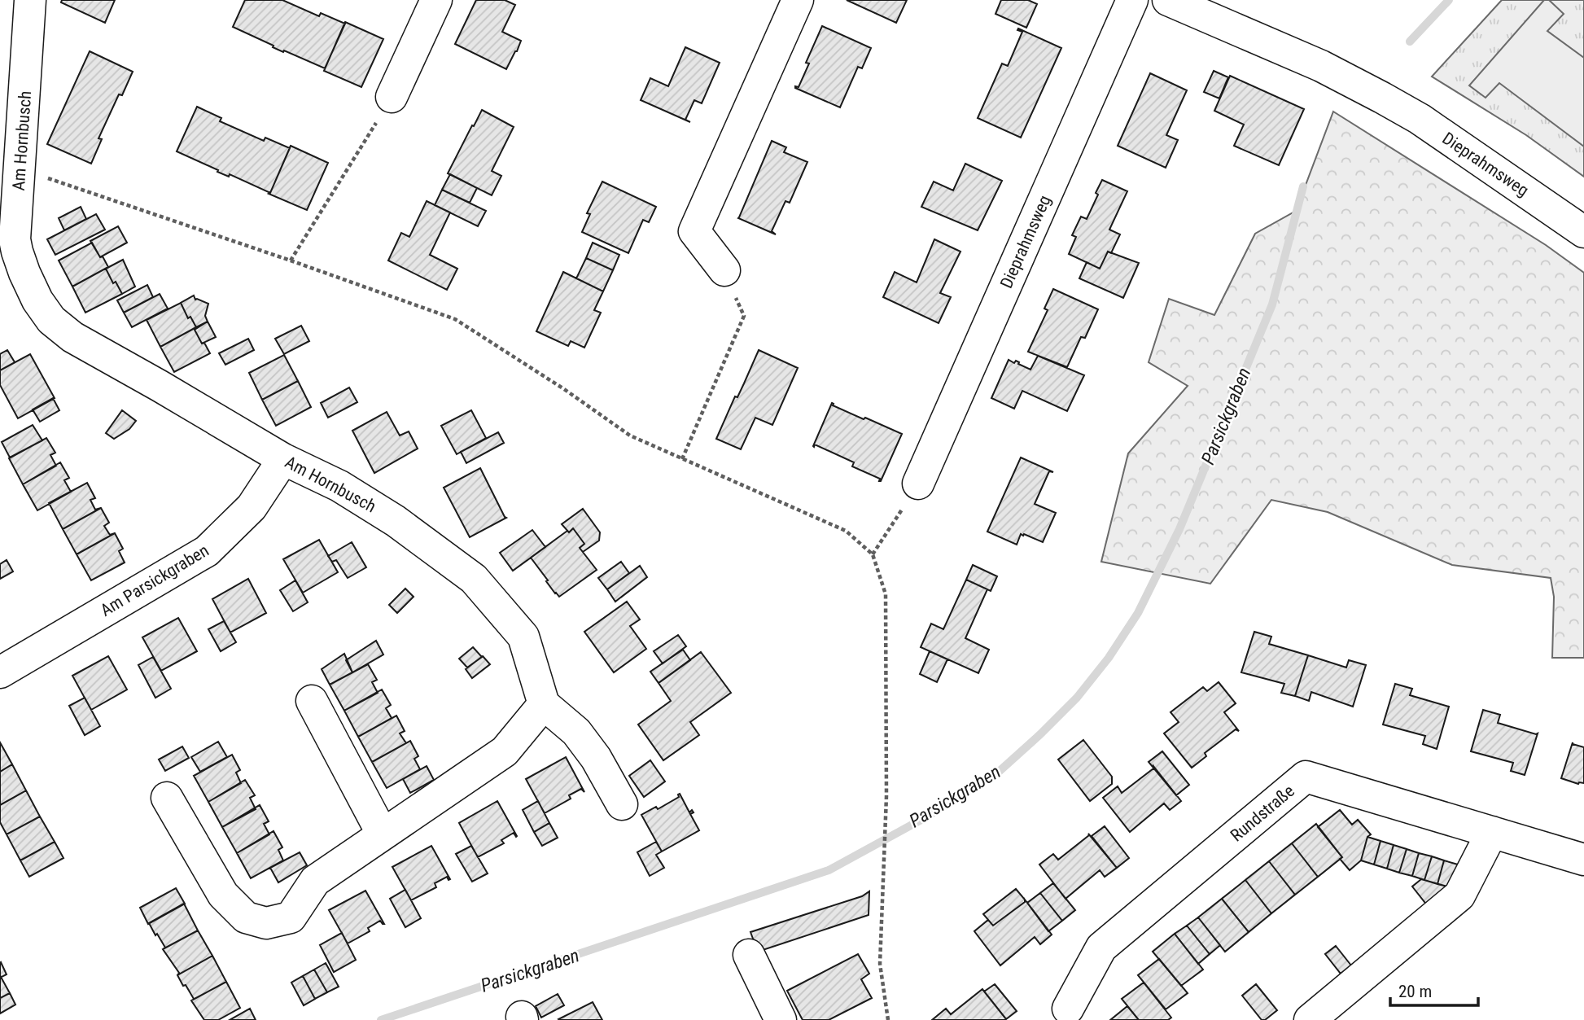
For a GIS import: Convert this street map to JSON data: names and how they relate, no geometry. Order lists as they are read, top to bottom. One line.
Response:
{"streets":{"street":["Am Hornbusch","Dieprahmsweg","Am Parsickgraben","Rundstraße"]},"crossings":[["Am Hornbusch","Am Parsickgraben"]],"water":["Parsickgraben"],"scale_bar":"20 m"}
